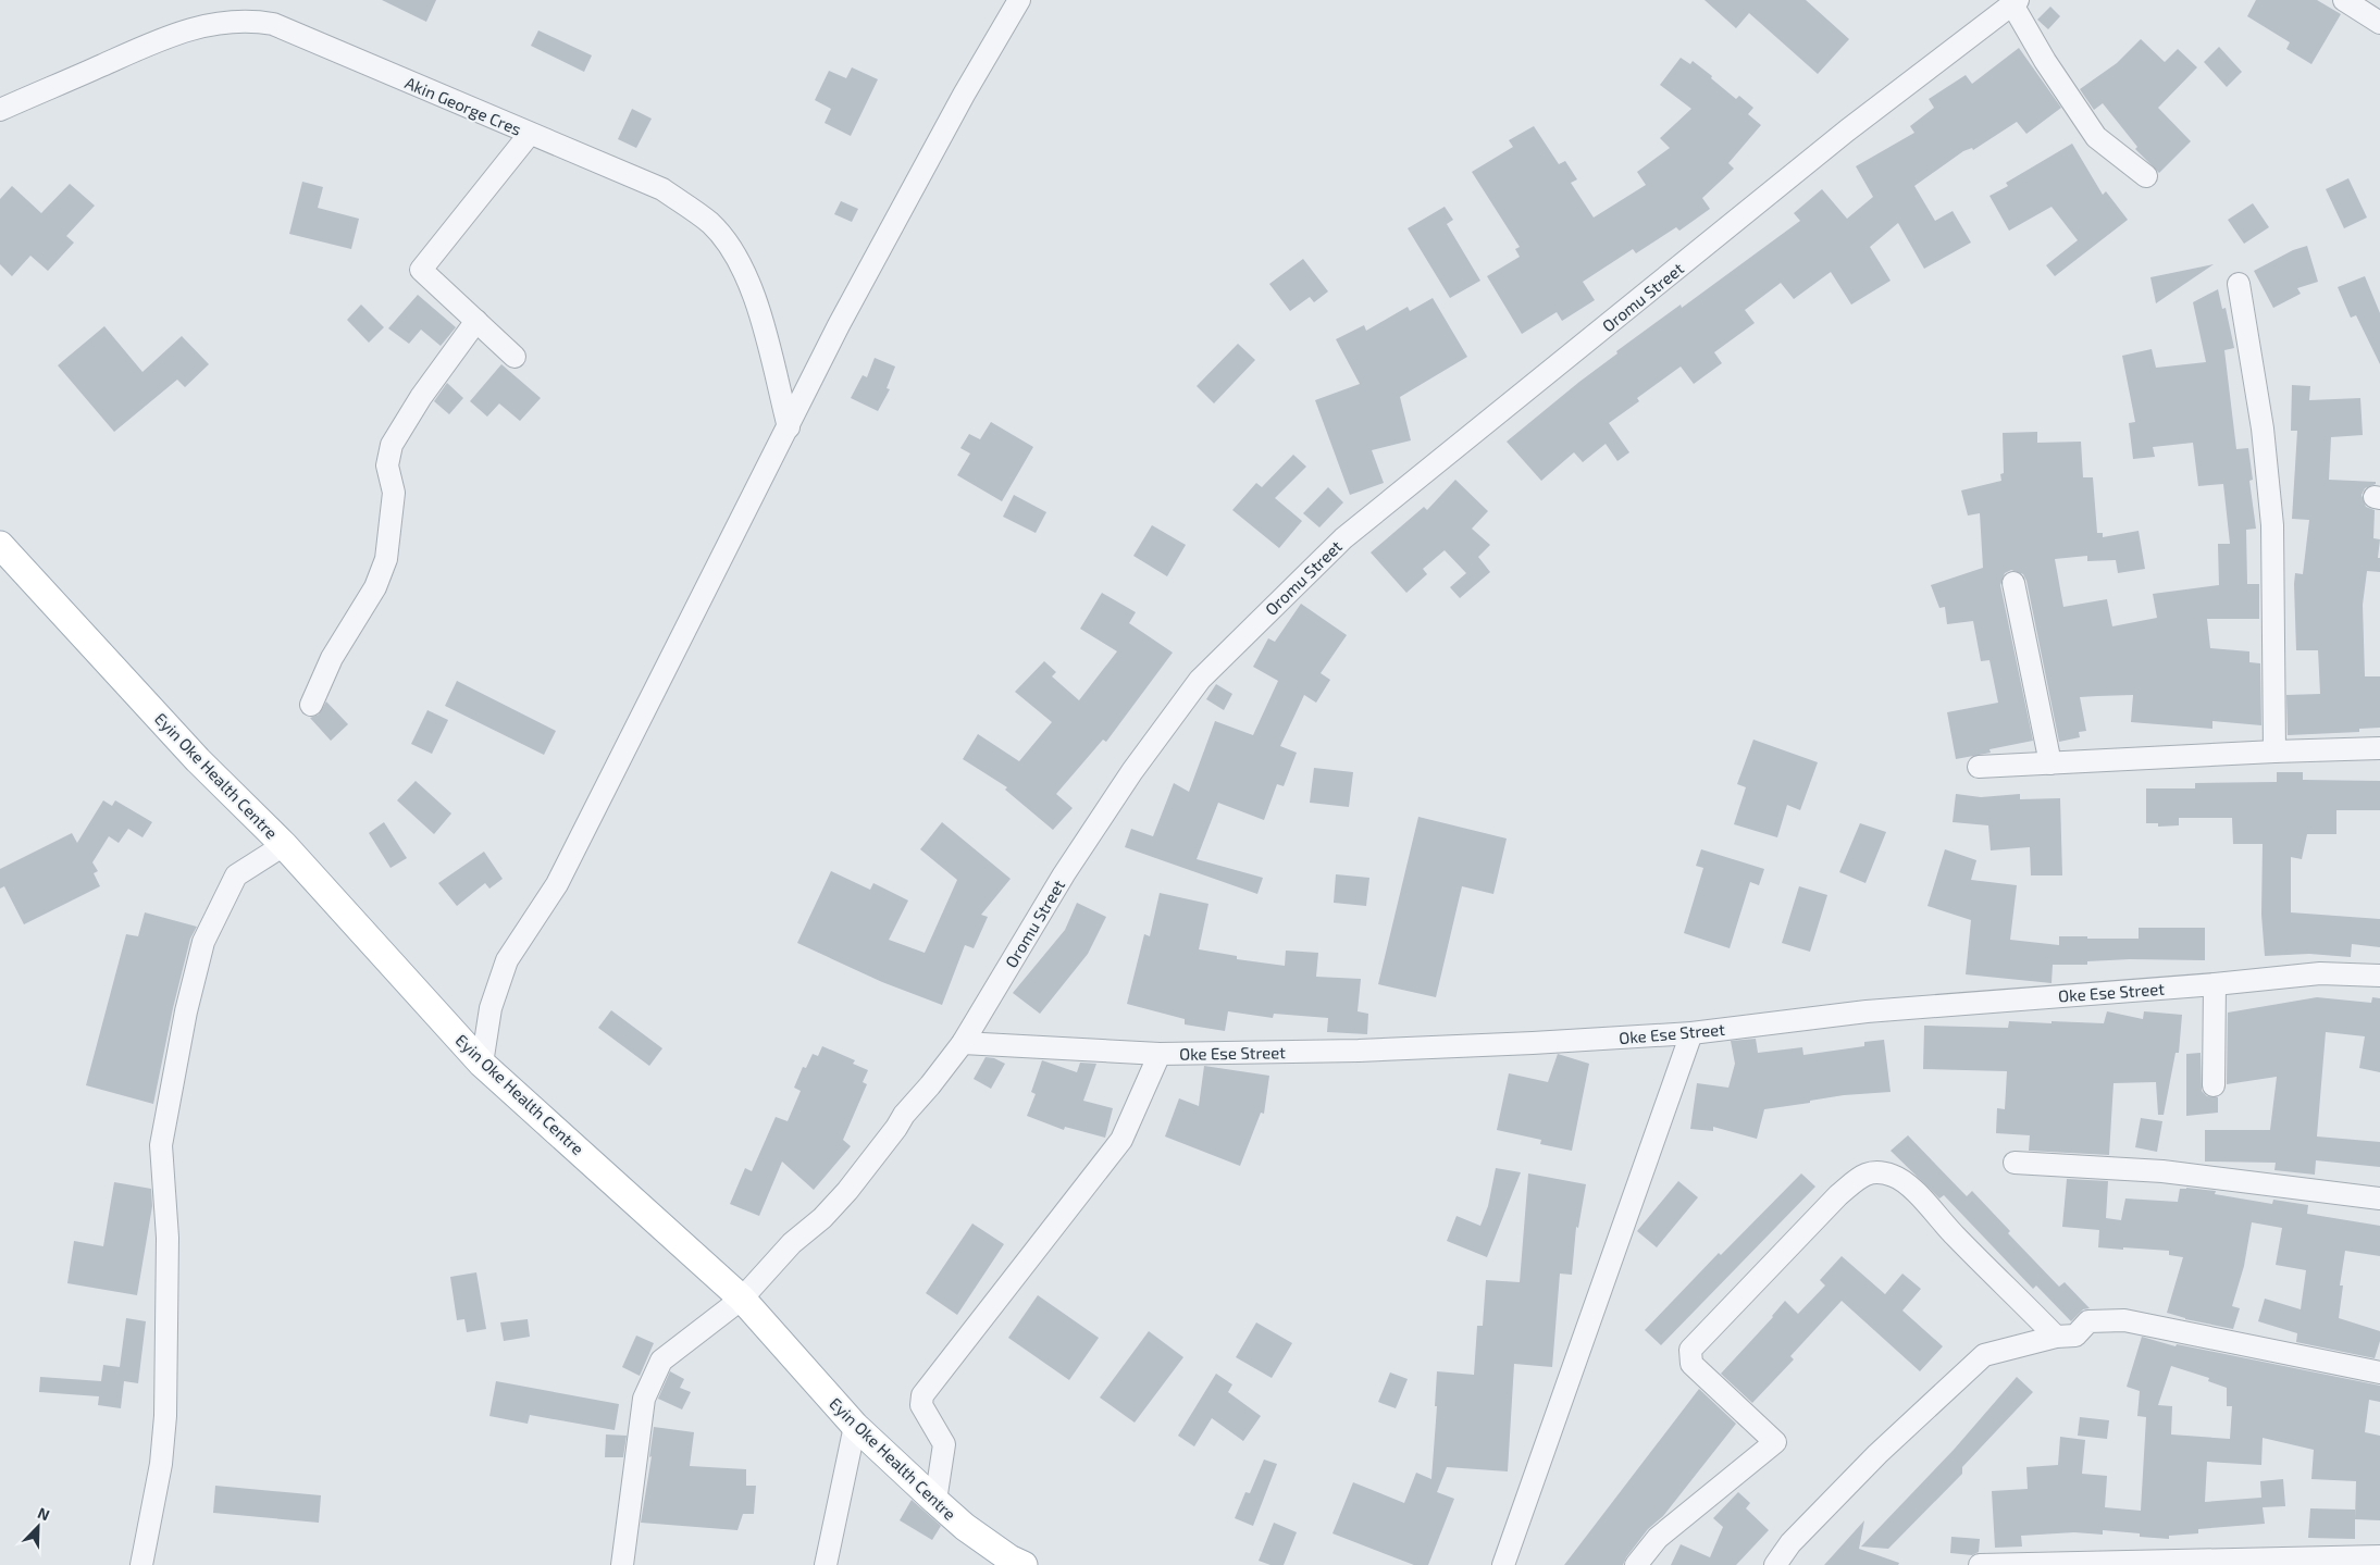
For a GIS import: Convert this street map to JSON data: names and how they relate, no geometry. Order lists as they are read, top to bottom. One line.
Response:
{"streets":{"main road":["Eyin Oke Health Centre"],"street":["Akin George Cres","Oromu Street","Oke Ese Street"]},"crossings":[["Oromu Street","Eyin Oke Health Centre"],["Oromu Street","Oke Ese Street"]],"north":"top right"}
